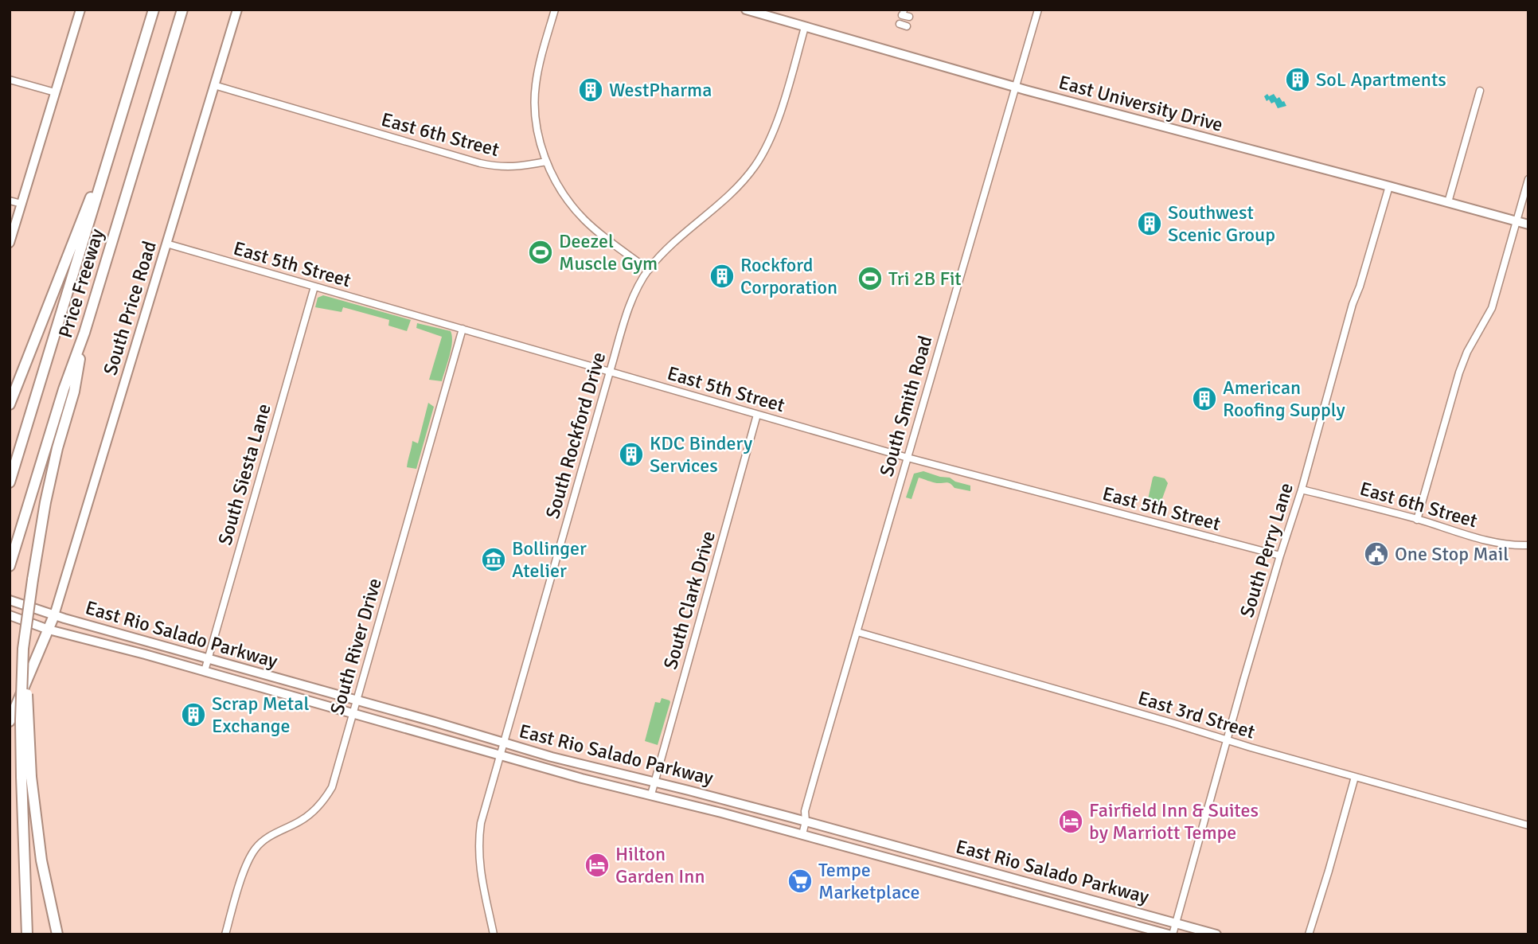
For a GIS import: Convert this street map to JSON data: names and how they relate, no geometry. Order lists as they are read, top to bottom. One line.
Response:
{"streets":{"highway":["Price Freeway"],"main road":["East University Drive","South Price Road","East Rio Salado Parkway"],"street":["East 6th Street","East 5th Street","South Smith Road","South Rockford Drive","South Siesta Lane","South Perry Lane","South Clark Drive","South River Drive","East 3rd Street"]},"crossings":[["East University Drive","South Smith Road"],["East University Drive","South Rockford Drive"],["East University Drive","South Perry Lane"],["East 6th Street","South Price Road"],["East 6th Street","South Perry Lane"],["East 5th Street","South Price Road"],["East 5th Street","South Smith Road"],["East 5th Street","South Rockford Drive"],["East 5th Street","South Siesta Lane"],["East 5th Street","South Perry Lane"],["East 5th Street","South Clark Drive"],["East 5th Street","South River Drive"],["South Price Road","East Rio Salado Parkway"],["South Smith Road","East Rio Salado Parkway"],["South Smith Road","East 3rd Street"],["South Rockford Drive","East Rio Salado Parkway"],["South Siesta Lane","East Rio Salado Parkway"],["South Perry Lane","East Rio Salado Parkway"],["South Perry Lane","East 3rd Street"],["South Clark Drive","East Rio Salado Parkway"],["East Rio Salado Parkway","South River Drive"]],"places":{"building":["SoL Apartments","WestPharma","Southwest Scenic Group","Rockford Corporation","American Roofing Supply","KDC Bindery Services","Scrap Metal Exchange"],"sports":["Deezel Muscle Gym","Tri 2B Fit"],"public building":["One Stop Mail"],"museum":["Bollinger Atelier"],"hotel":["Fairfield Inn & Suites by Marriott Tempe","Hilton Garden Inn"],"supermarket":["Tempe Marketplace"]}}
